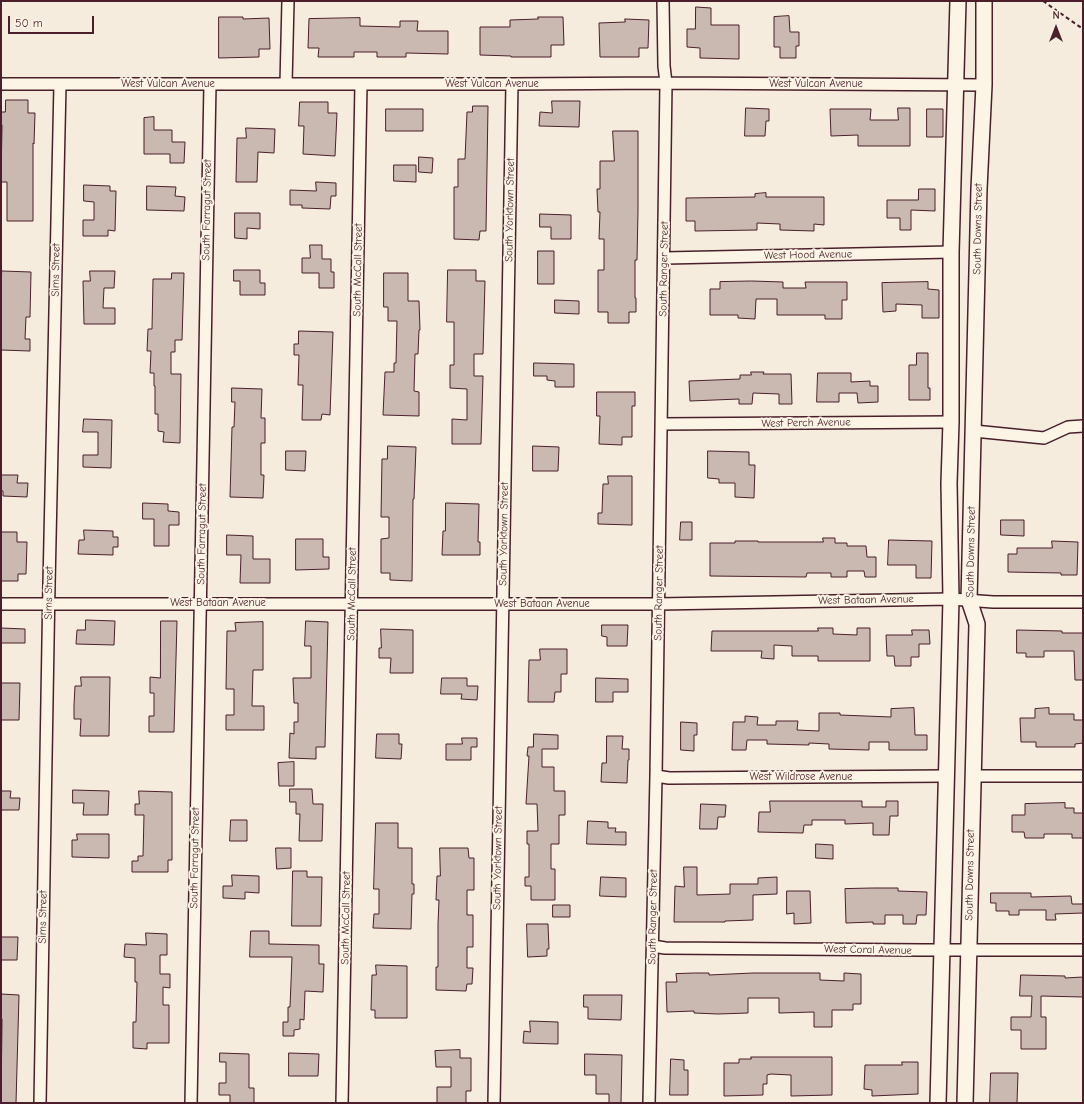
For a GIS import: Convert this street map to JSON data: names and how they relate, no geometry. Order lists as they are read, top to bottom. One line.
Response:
{"streets":{"main road":["South Downs Street"],"street":["West Vulcan Avenue","South Farragut Street","South Yorktown Street","West Hood Avenue","South Ranger Street","Sims Street","South McCall Street","West Perch Avenue","West Bataan Avenue","West Wildrose Avenue","West Coral Avenue"]},"crossings":[["West Vulcan Avenue","South Farragut Street"],["West Vulcan Avenue","South Yorktown Street"],["West Vulcan Avenue","South Downs Street"],["West Vulcan Avenue","South Ranger Street"],["West Vulcan Avenue","Sims Street"],["West Vulcan Avenue","South McCall Street"],["South Farragut Street","West Bataan Avenue"],["South Yorktown Street","West Bataan Avenue"],["South Downs Street","West Hood Avenue"],["South Downs Street","West Perch Avenue"],["South Downs Street","West Bataan Avenue"],["South Downs Street","West Wildrose Avenue"],["South Downs Street","West Coral Avenue"],["West Hood Avenue","South Ranger Street"],["South Ranger Street","West Perch Avenue"],["South Ranger Street","West Bataan Avenue"],["South Ranger Street","West Wildrose Avenue"],["South Ranger Street","West Coral Avenue"],["Sims Street","West Bataan Avenue"],["South McCall Street","West Bataan Avenue"]],"scale_bar":"50 m","north":"top"}
